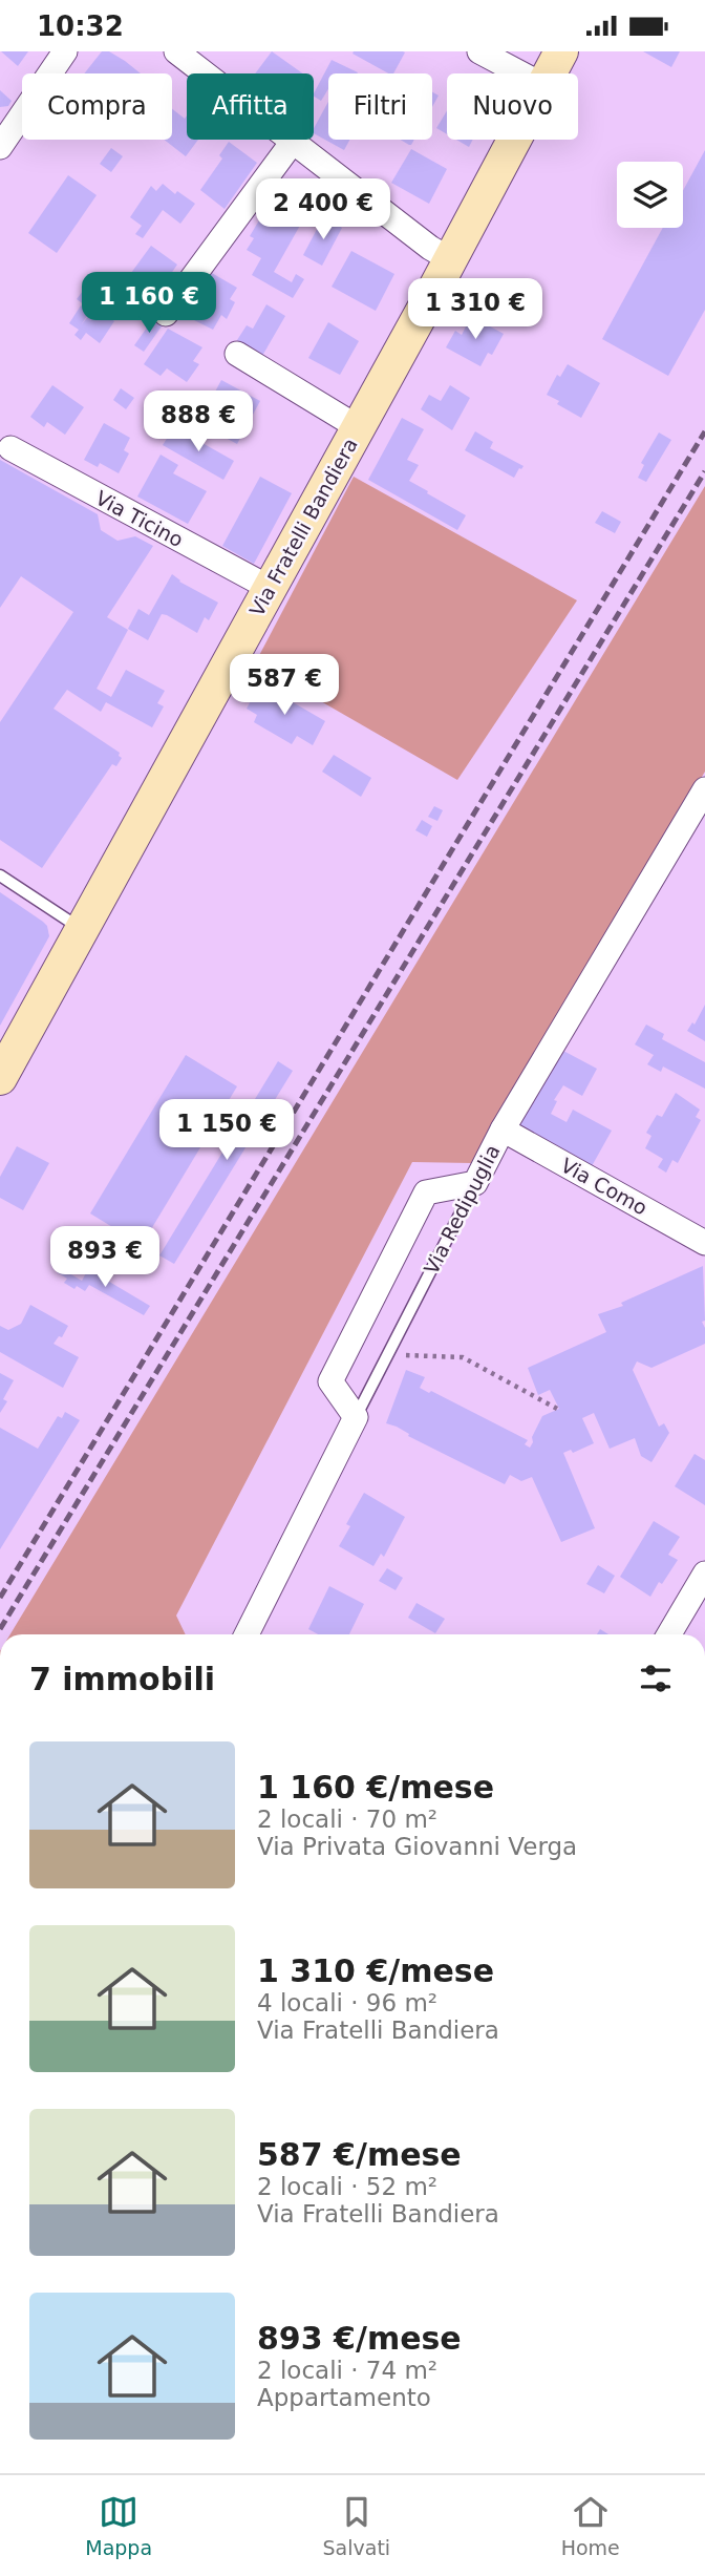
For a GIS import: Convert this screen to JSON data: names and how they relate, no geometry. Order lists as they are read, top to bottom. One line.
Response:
{"streets":{"street":["Via Ticino","Via Fratelli Bandiera","Via Como","Via Redipuglia"]},"crossings":[["Via Ticino","Via Fratelli Bandiera"],["Via Como","Via Redipuglia"]],"page":{"status":"10:32","chip":["Compra","Affitta","Filtri","Nuovo"],"price":["2 400 €","1 160 €","1 310 €","888 €","587 €","1 150 €","893 €"],"heading":"7 immobili","list":[{"name":"1 160 €/mese","note":"2 locali · 70 m² · Via Privata Giovanni Verga"},{"name":"1 310 €/mese","note":"4 locali · 96 m² · Via Fratelli Bandiera"},{"name":"587 €/mese","note":"2 locali · 52 m² · Via Fratelli Bandiera"},{"name":"893 €/mese","note":"2 locali · 74 m² · Appartamento"}],"tabs":["Mappa","Salvati","Home"]}}
